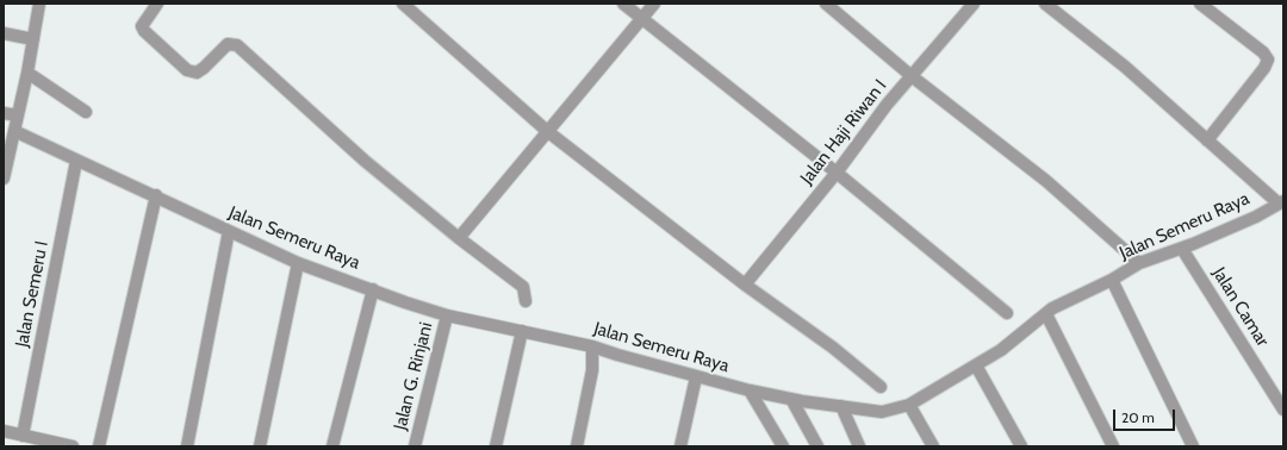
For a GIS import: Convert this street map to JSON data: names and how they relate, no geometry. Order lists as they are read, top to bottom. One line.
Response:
{"streets":{"street":["Jalan Haji Riwan I","Jalan Semeru Raya","Jalan Semeru I","Jalan Camar","Jalan G. Rinjani"]},"crossings":[["Jalan Semeru Raya","Jalan Semeru I"],["Jalan Semeru Raya","Jalan Camar"],["Jalan Semeru Raya","Jalan G. Rinjani"]],"scale_bar":"20 m"}
